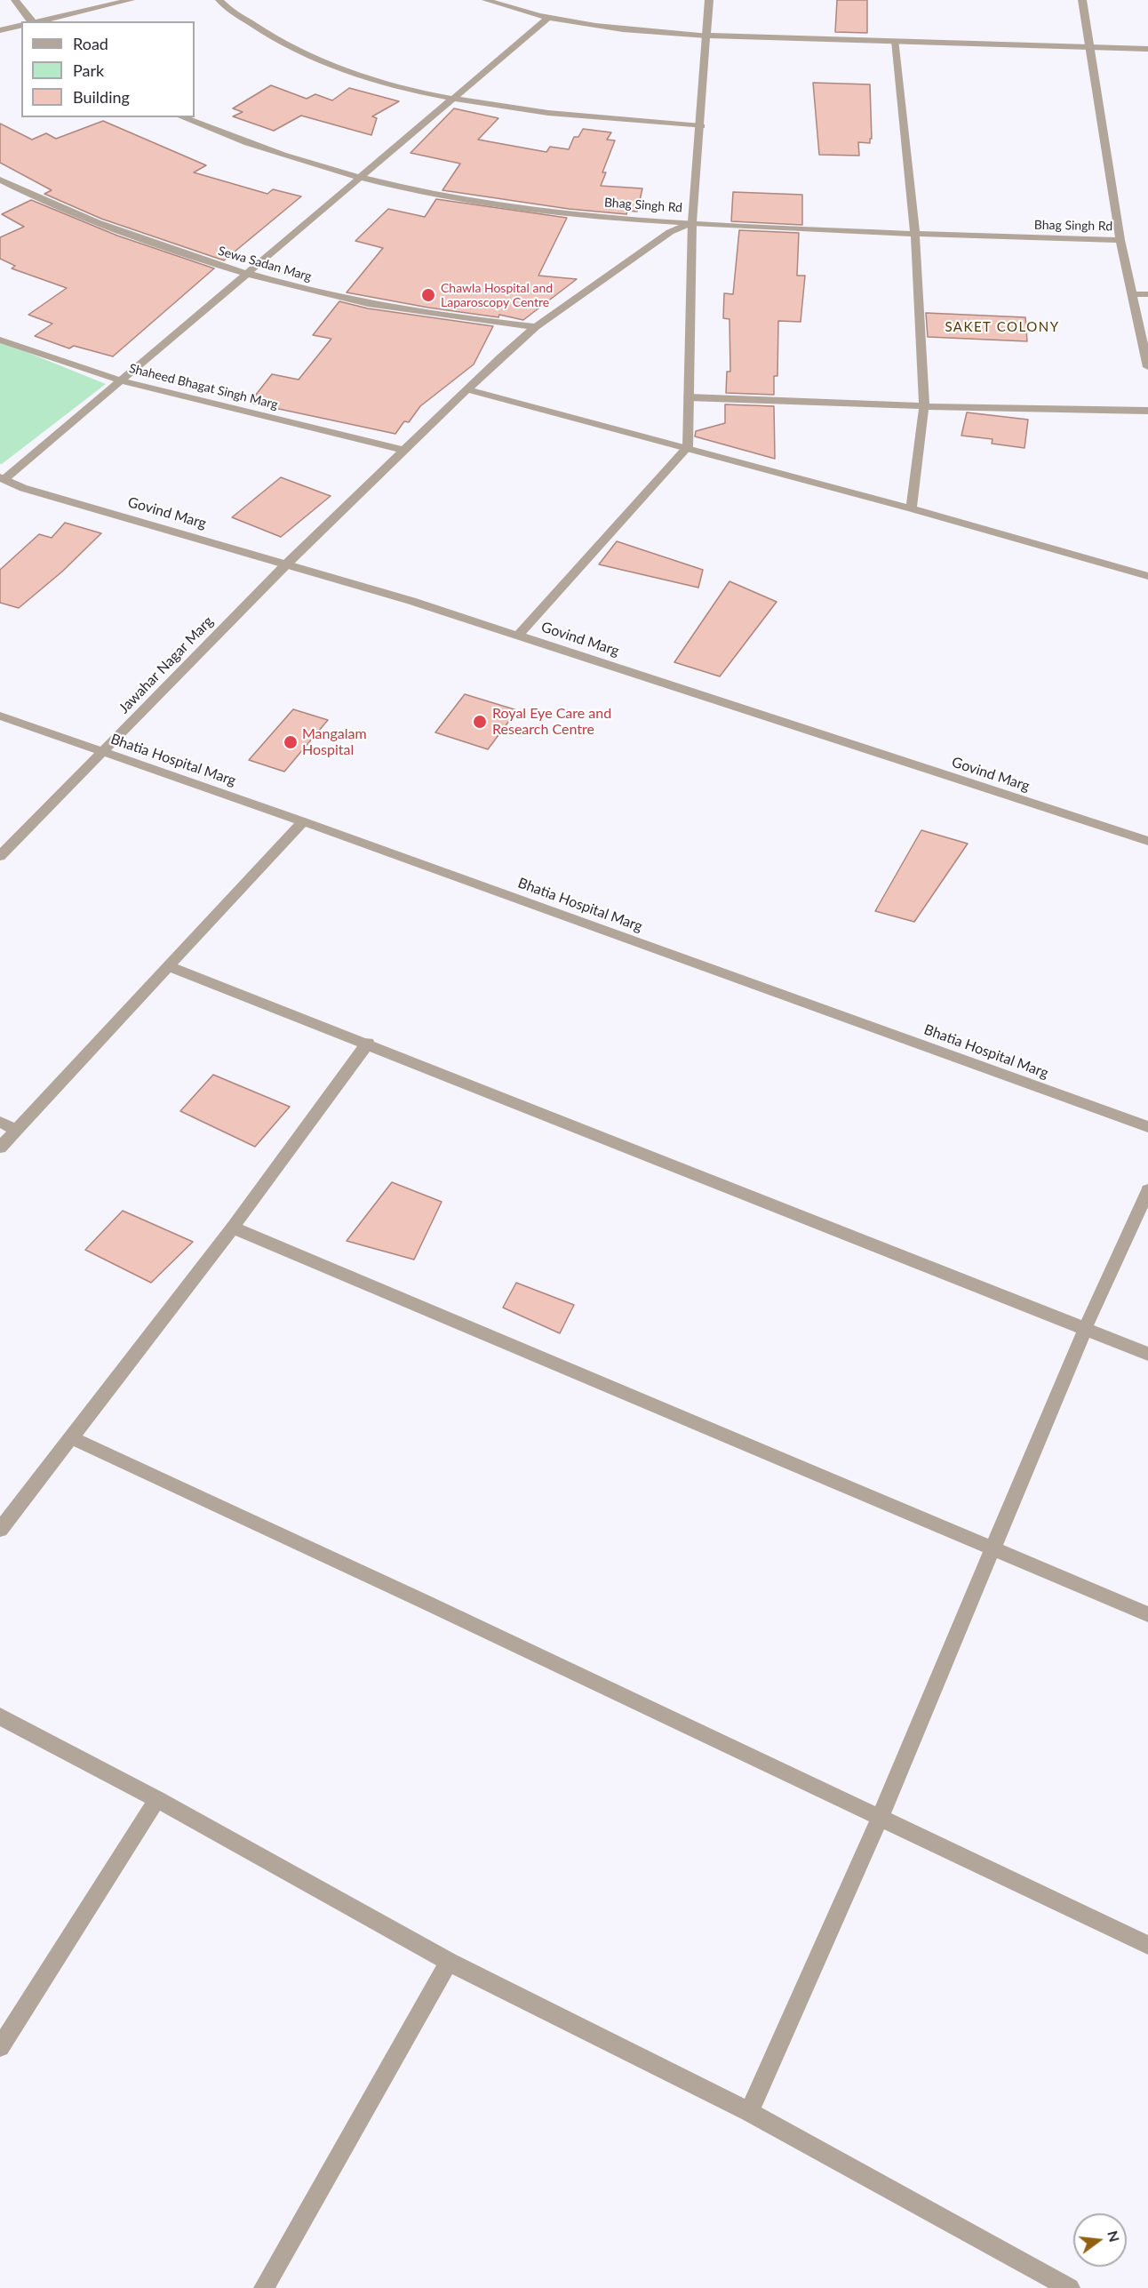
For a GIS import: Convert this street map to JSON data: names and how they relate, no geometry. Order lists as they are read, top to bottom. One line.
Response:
{"streets":{"street":["Bhag Singh Rd","Sewa Sadan Marg","Shaheed Bhagat Singh Marg","Govind Marg","Jawahar Nagar Marg","Bhatia Hospital Marg"]},"crossings":[["Bhag Singh Rd","Jawahar Nagar Marg"],["Sewa Sadan Marg","Jawahar Nagar Marg"],["Shaheed Bhagat Singh Marg","Jawahar Nagar Marg"],["Govind Marg","Jawahar Nagar Marg"],["Jawahar Nagar Marg","Bhatia Hospital Marg"]],"districts":["SAKET COLONY"],"places":["Chawla Hospital and Laparoscopy Centre","Royal Eye Care and Research Centre","Mangalam Hospital"],"legend":["Road","Park","Building"],"north":"right"}
